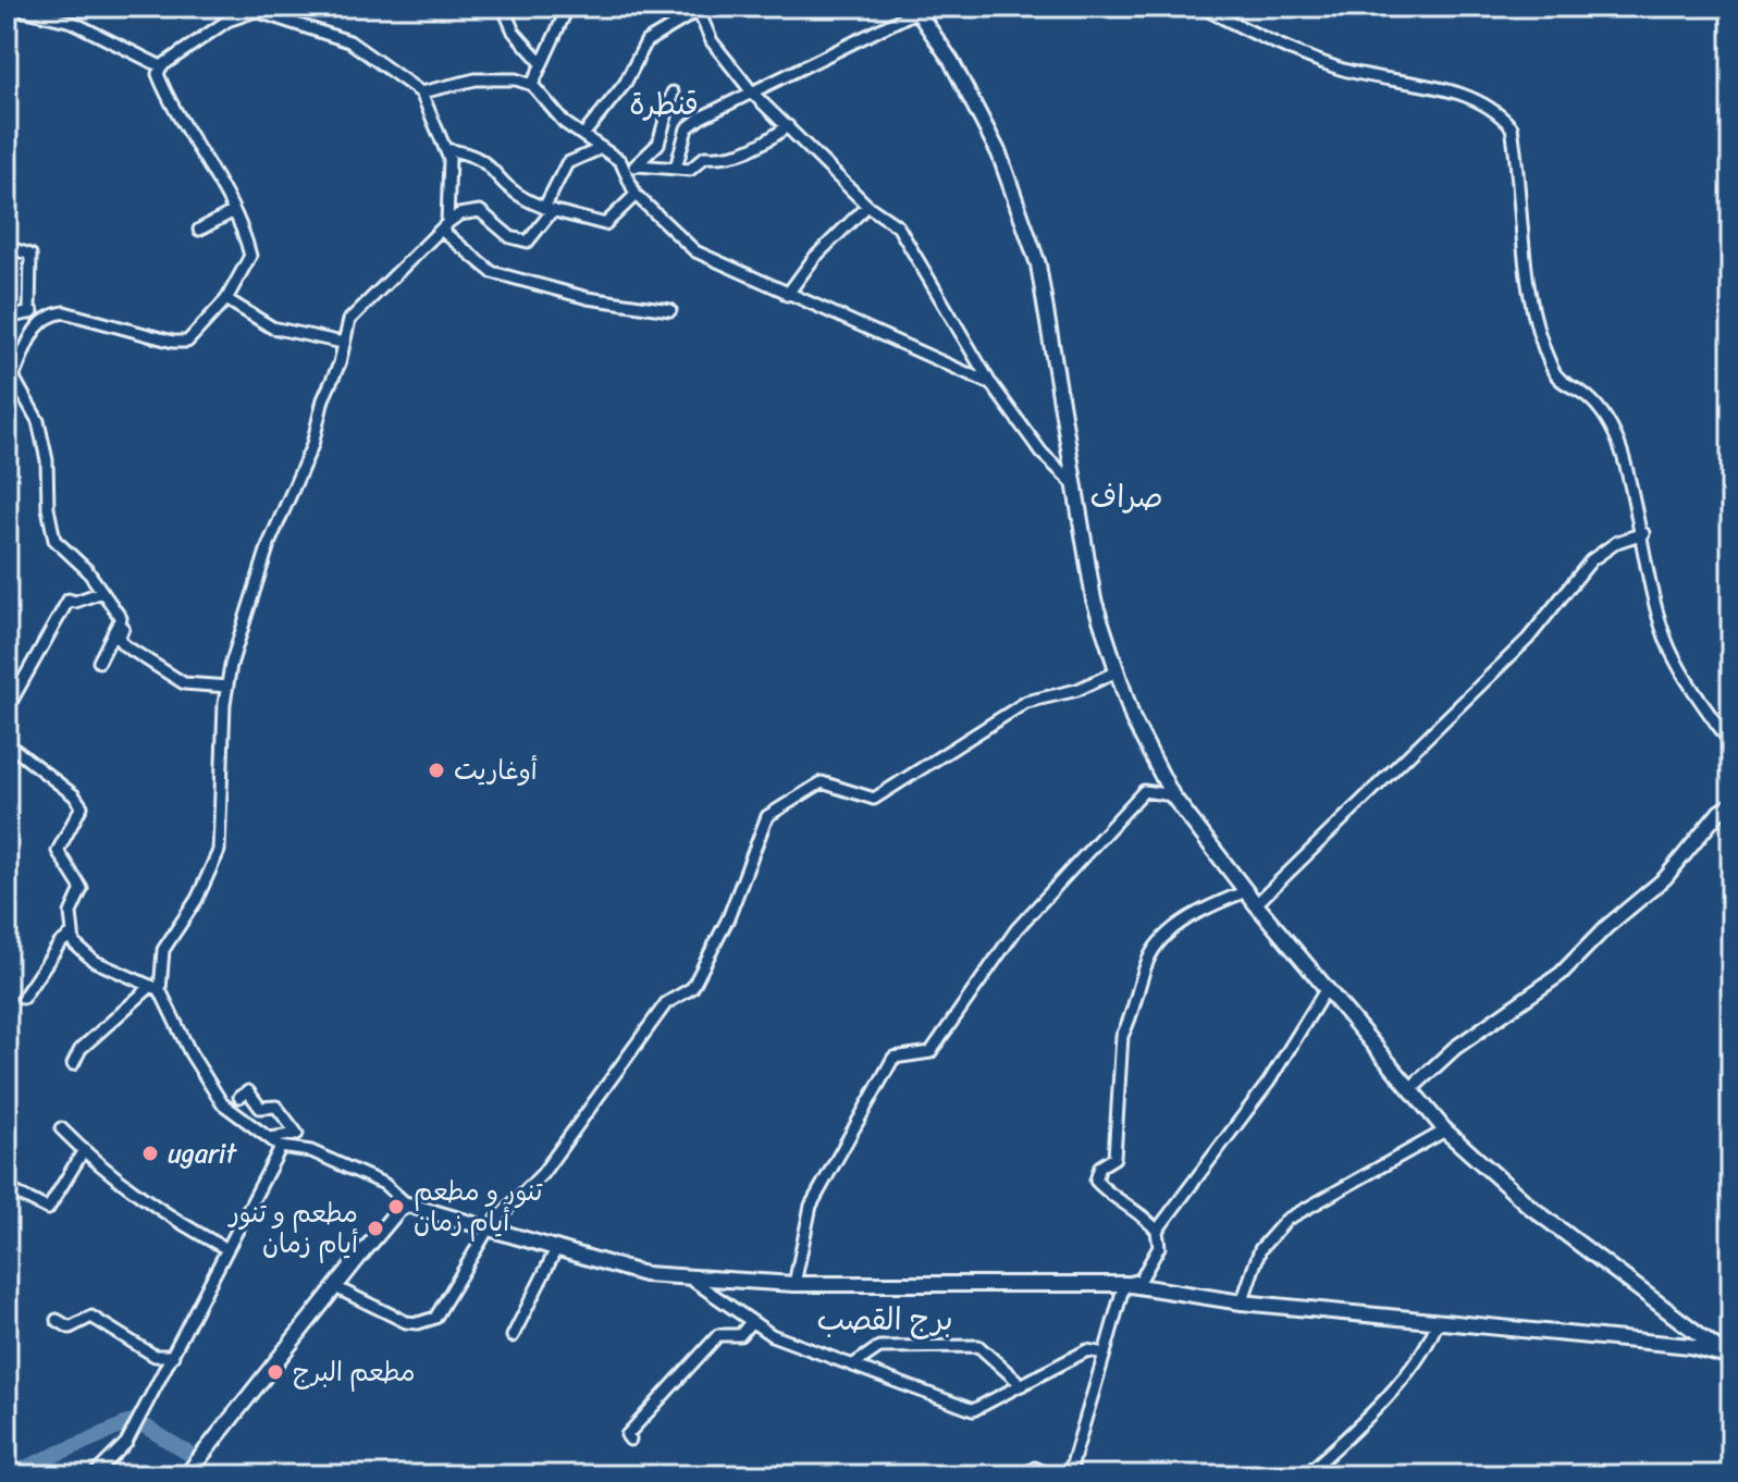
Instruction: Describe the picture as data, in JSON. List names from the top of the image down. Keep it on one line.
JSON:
{"districts":["قنطرة","صراف","برج القصب"],"places":["أوغاريت","ugarit","تنور و مطعم أيام زمان","مطعم و تنور أيام زمان","مطعم البرج"]}
